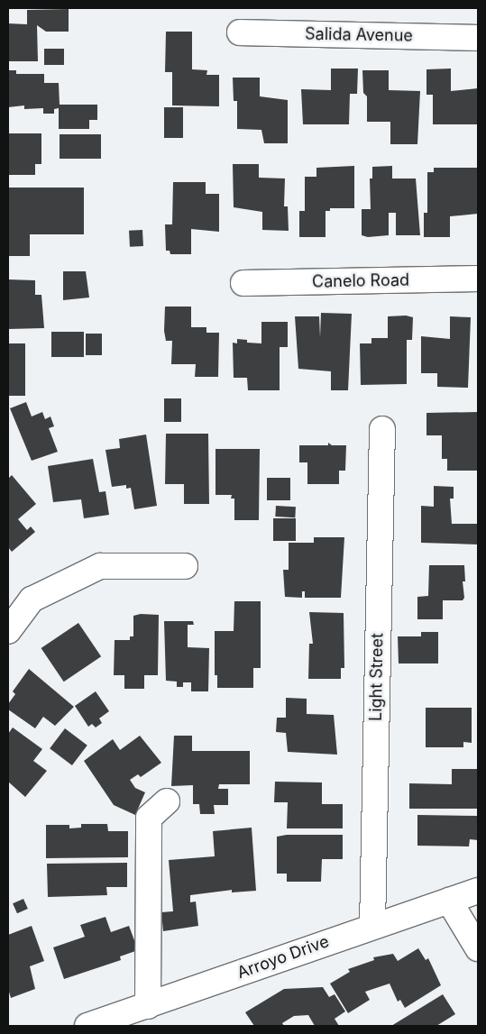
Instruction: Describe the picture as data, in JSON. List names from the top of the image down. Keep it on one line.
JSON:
{"streets":{"street":["Salida Avenue","Canelo Road","Light Street","Arroyo Drive"]},"crossings":[["Light Street","Arroyo Drive"]]}
